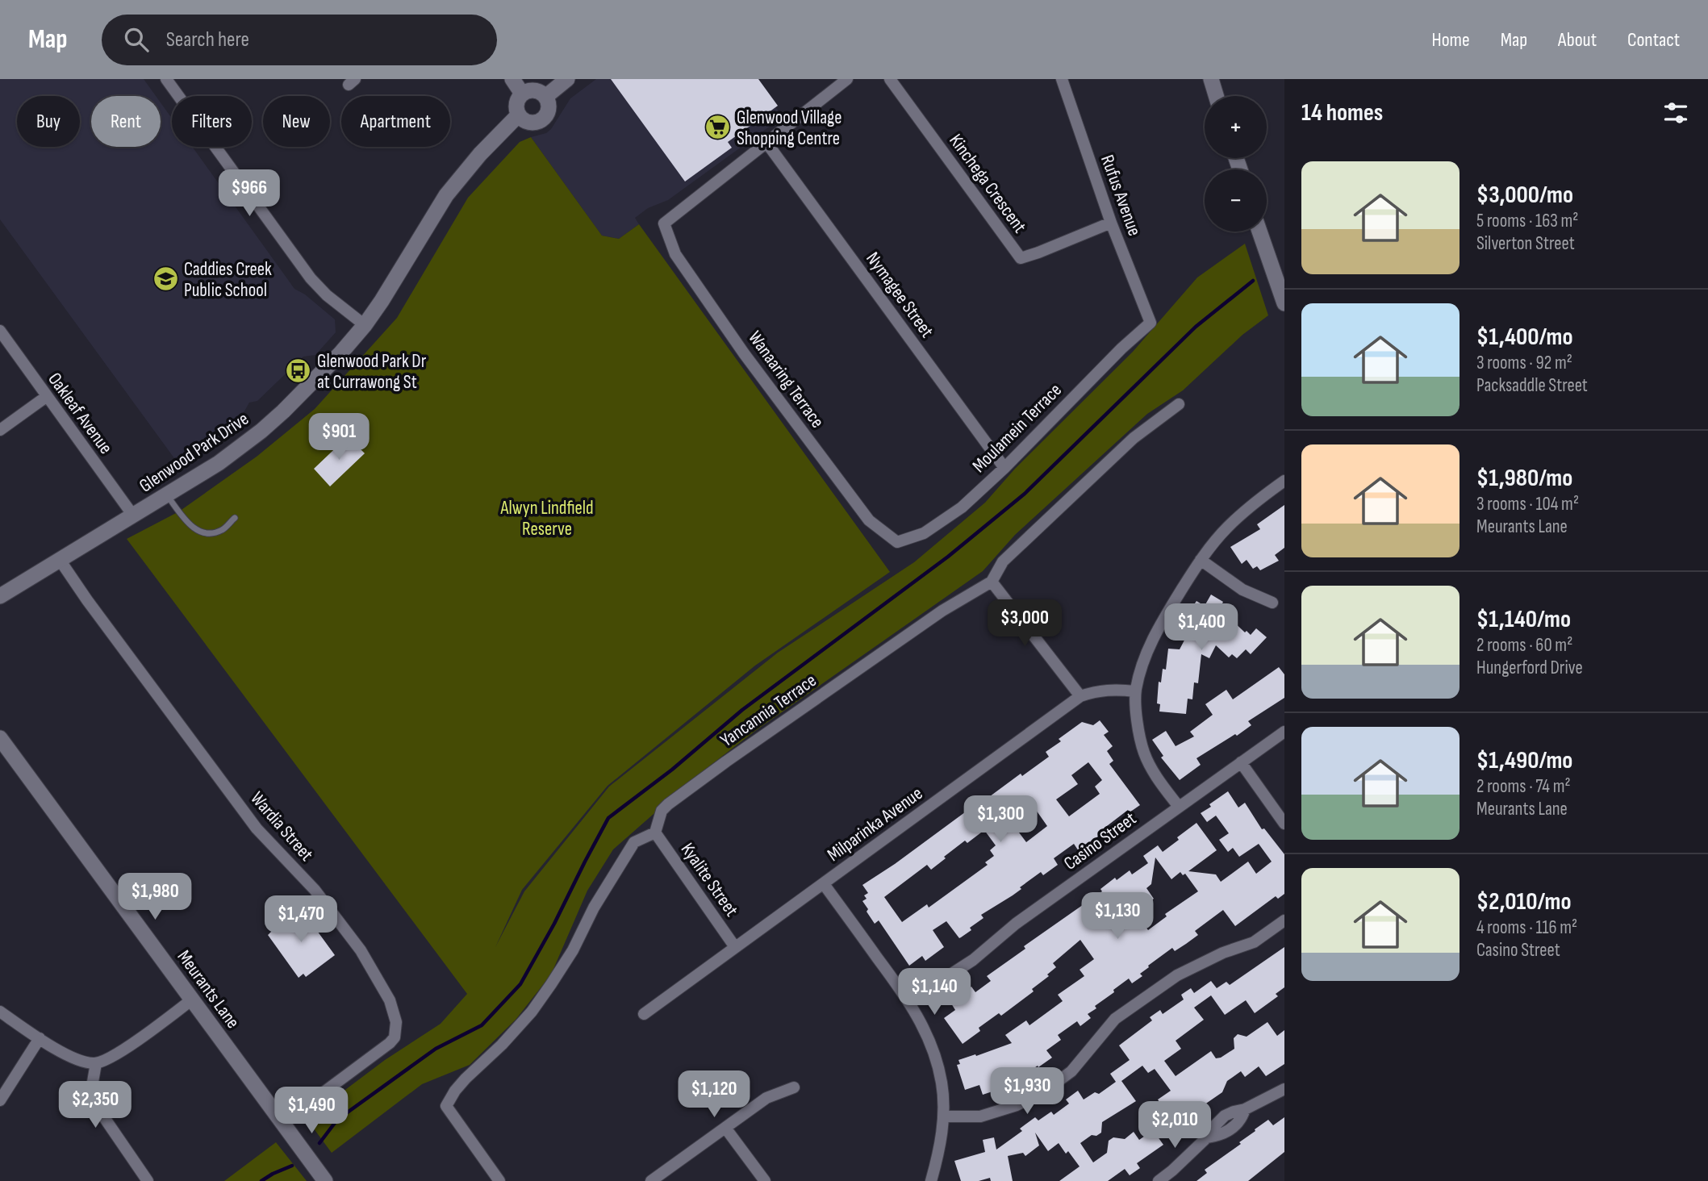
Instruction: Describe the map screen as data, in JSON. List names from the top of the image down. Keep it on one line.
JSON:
{"streets":{"street":["Kinchega Crescent","Rufus Avenue","Nymagee Street","Wanaaring Terrace","Oakleaf Avenue","Moulamein Terrace","Glenwood Park Drive","Yancannia Terrace","Milparinka Avenue","Wardia Street","Casino Street","Kyalite Street","Meurants Lane"]},"crossings":[["Kinchega Crescent","Rufus Avenue"],["Rufus Avenue","Moulamein Terrace"],["Nymagee Street","Wanaaring Terrace"],["Nymagee Street","Moulamein Terrace"],["Wanaaring Terrace","Moulamein Terrace"],["Oakleaf Avenue","Glenwood Park Drive"],["Glenwood Park Drive","Wardia Street"],["Yancannia Terrace","Kyalite Street"],["Milparinka Avenue","Kyalite Street"],["Wardia Street","Meurants Lane"]],"parks":["Alwyn Lindfield Reserve"],"places":{"supermarket":["Glenwood Village Shopping Centre"],"school or university":["Caddies Creek Public School"],"bus stop":["Glenwood Park Dr at Currawong St"]},"page":{"header":"Map","search":"Search here","nav":["Home","Map","About","Contact"],"heading":"14 homes","map_buttons":["+","−"],"chip":["Buy","Rent","Filters","New","Apartment"],"list":[{"name":"$3,000/mo","note":"5 rooms · 163 m² · Silverton Street"},{"name":"$1,400/mo","note":"3 rooms · 92 m² · Packsaddle Street"},{"name":"$1,980/mo","note":"3 rooms · 104 m² · Meurants Lane"},{"name":"$1,140/mo","note":"2 rooms · 60 m² · Hungerford Drive"},{"name":"$1,490/mo","note":"2 rooms · 74 m² · Meurants Lane"},{"name":"$2,010/mo","note":"4 rooms · 116 m² · Casino Street"}],"price":["$966","$901","$3,000","$1,400","$1,300","$1,980","$1,130","$1,470","$1,140","$1,930","$1,120","$2,350","$1,490","$2,010"]}}
